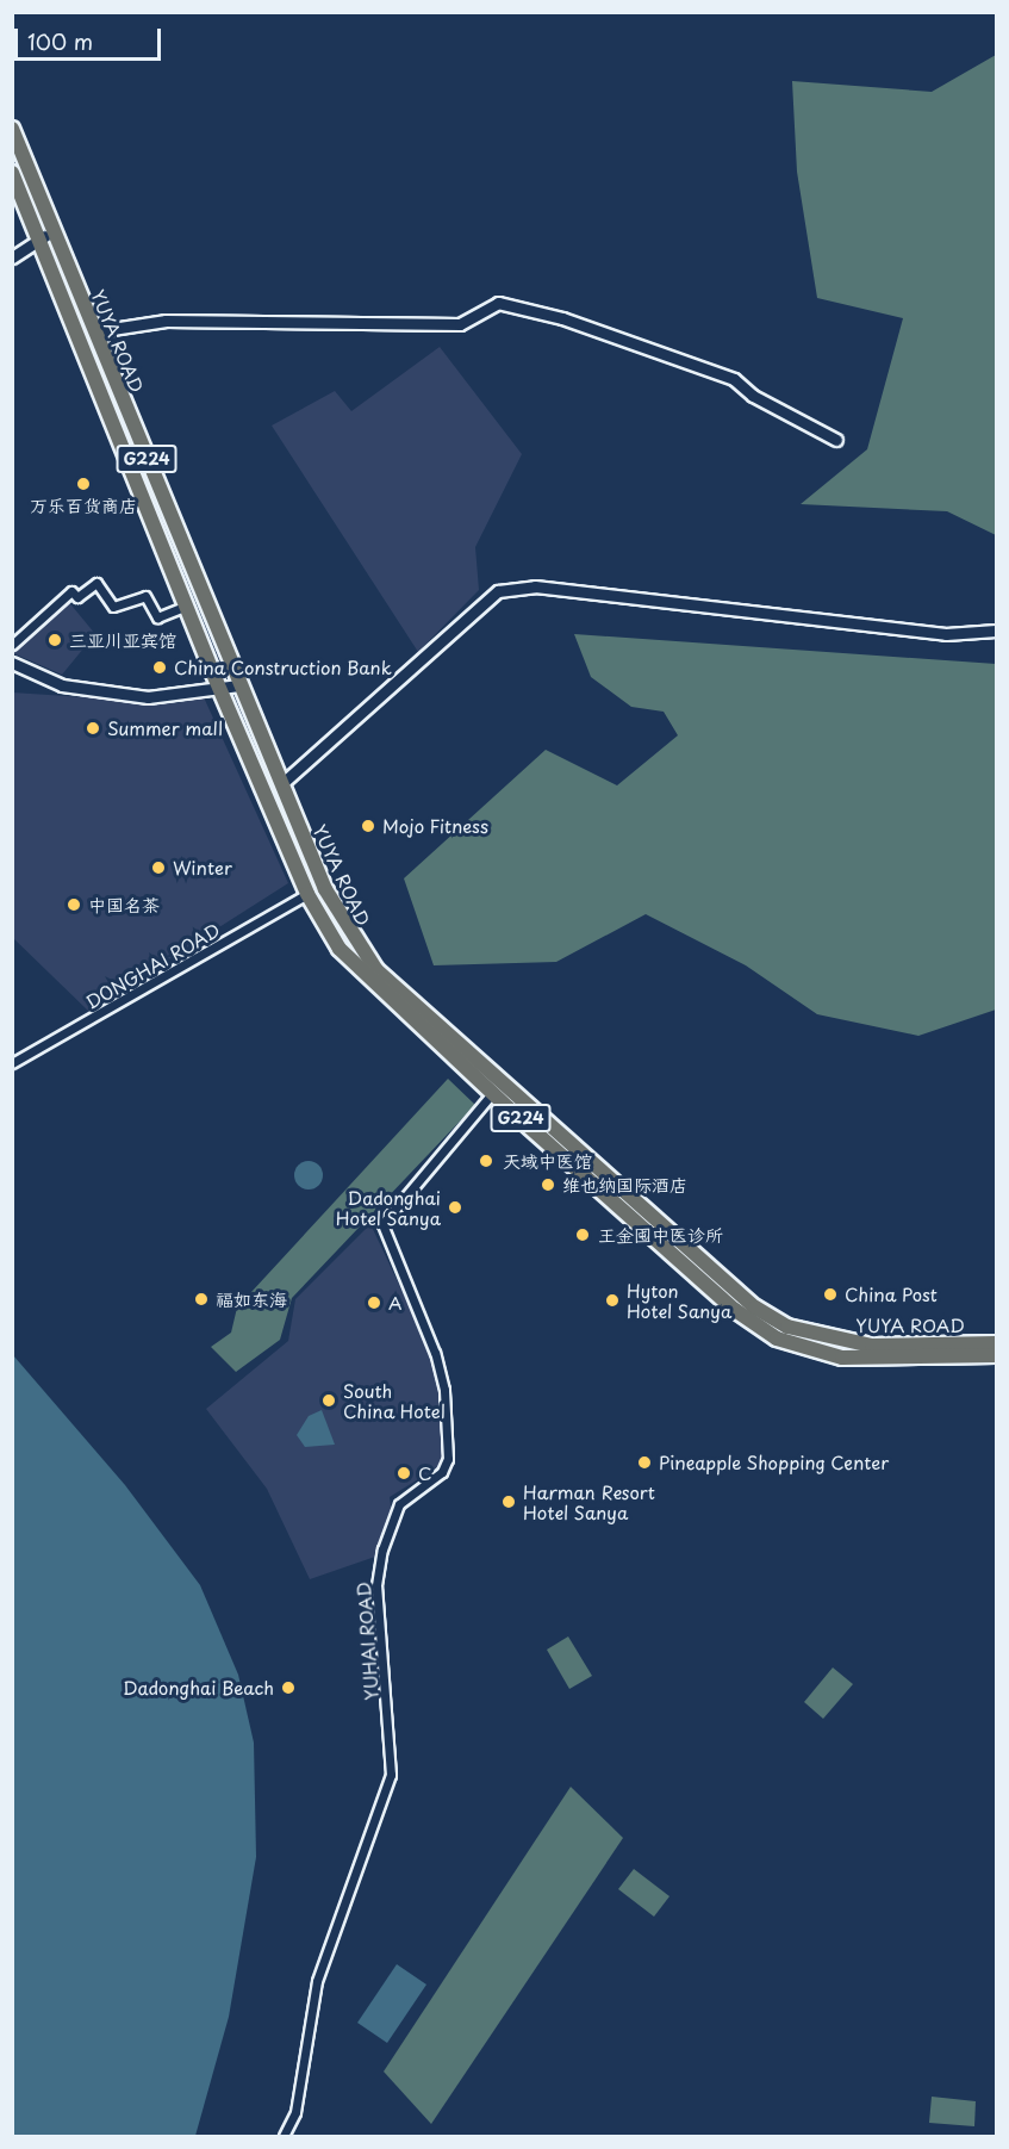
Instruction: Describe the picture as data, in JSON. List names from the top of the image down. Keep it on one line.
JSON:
{"streets":{"highway":["YUYA ROAD","G224"],"street":["DONGHAI ROAD","YUHAI ROAD"]},"crossings":[["YUYA ROAD","DONGHAI ROAD"],["YUYA ROAD","YUHAI ROAD"]],"places":["万乐百货商店","三亚川亚宾馆","China Construction Bank","Summer mall","Mojo Fitness","Winter","中国名茶","天域中医馆","维也纳国际酒店","Dadonghai Hotel Sanya","王金囤中医诊所","China Post","福如东海","Hyton Hotel Sanya","A","South China Hotel","Pineapple Shopping Center","C","Harman Resort Hotel Sanya","Dadonghai Beach"],"scale_bar":"100 m"}
